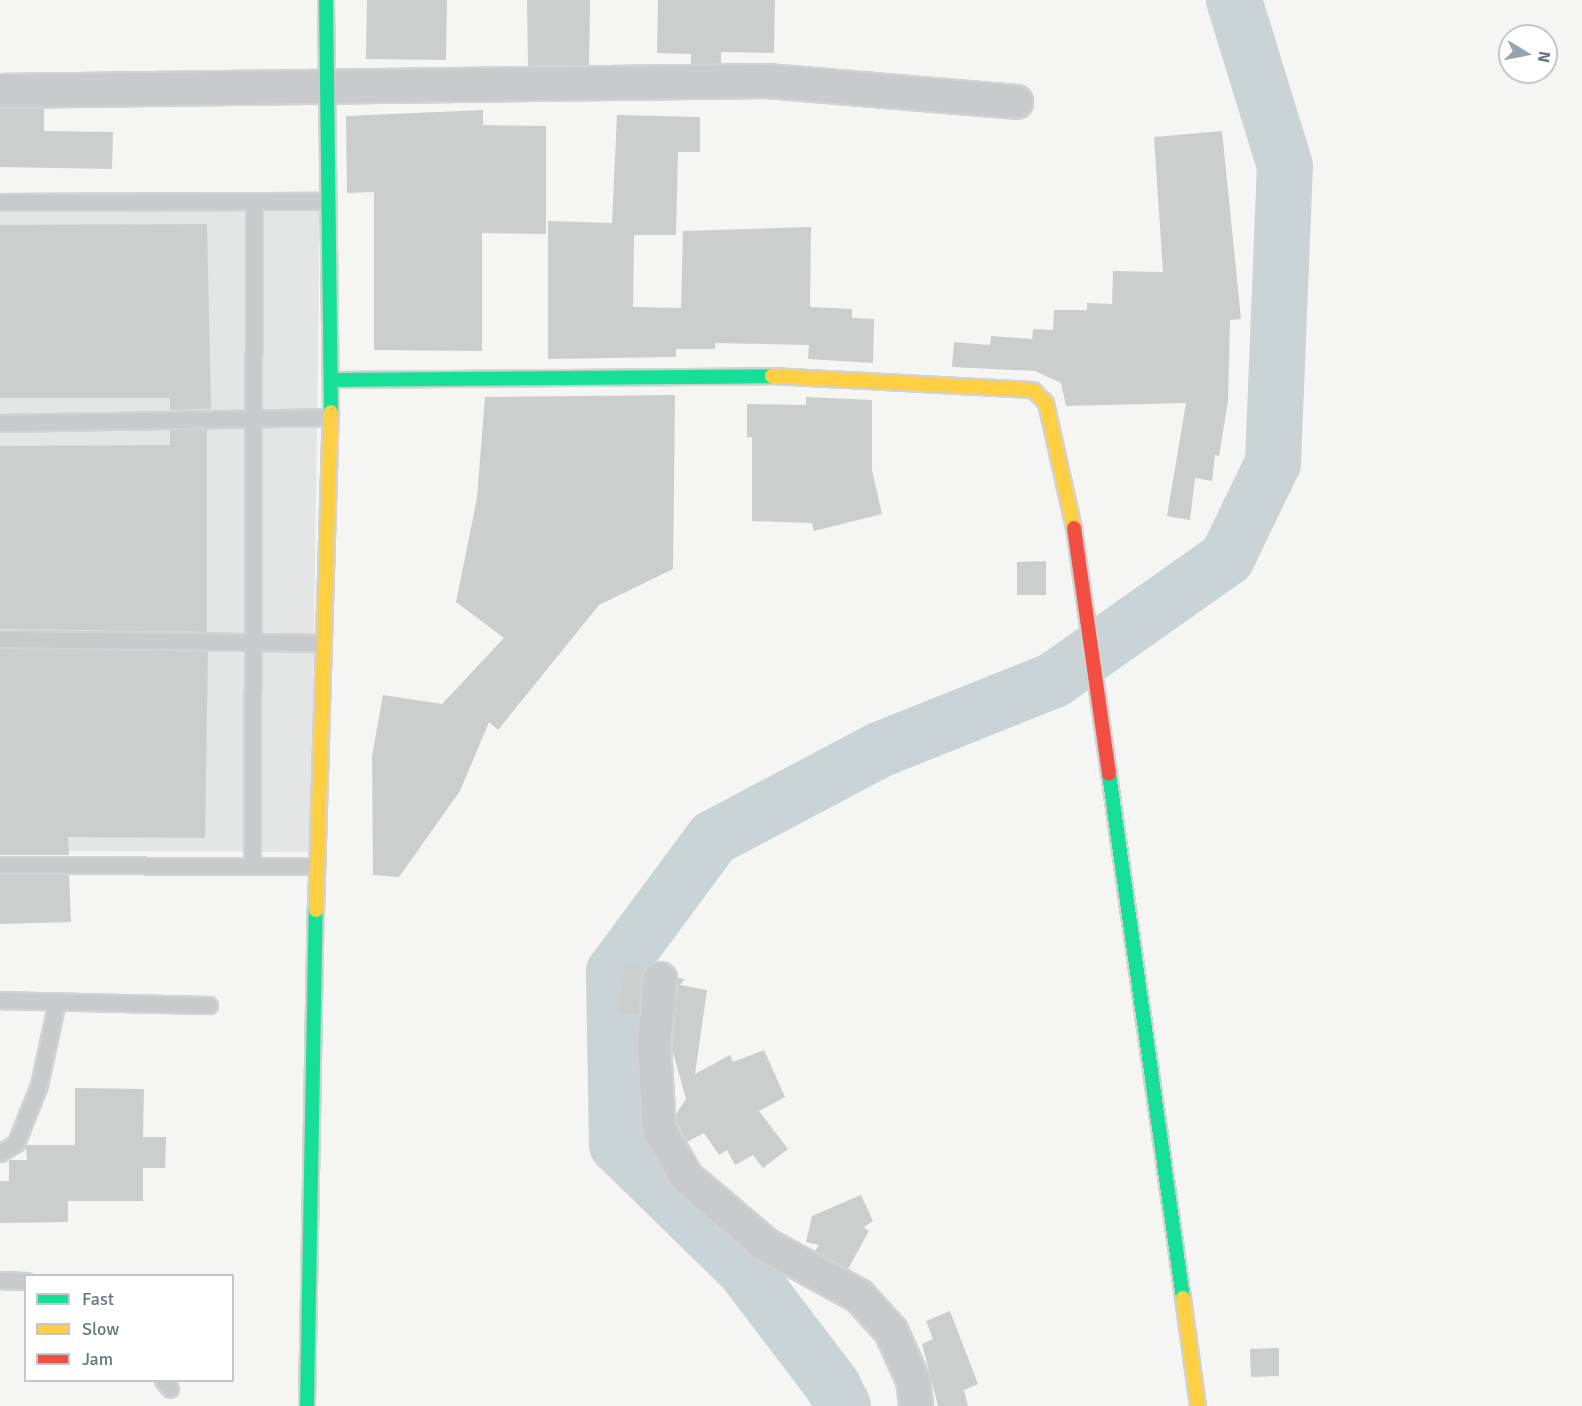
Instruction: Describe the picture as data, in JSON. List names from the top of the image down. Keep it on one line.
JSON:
{"legend":["Fast","Slow","Jam"],"north":"right"}
